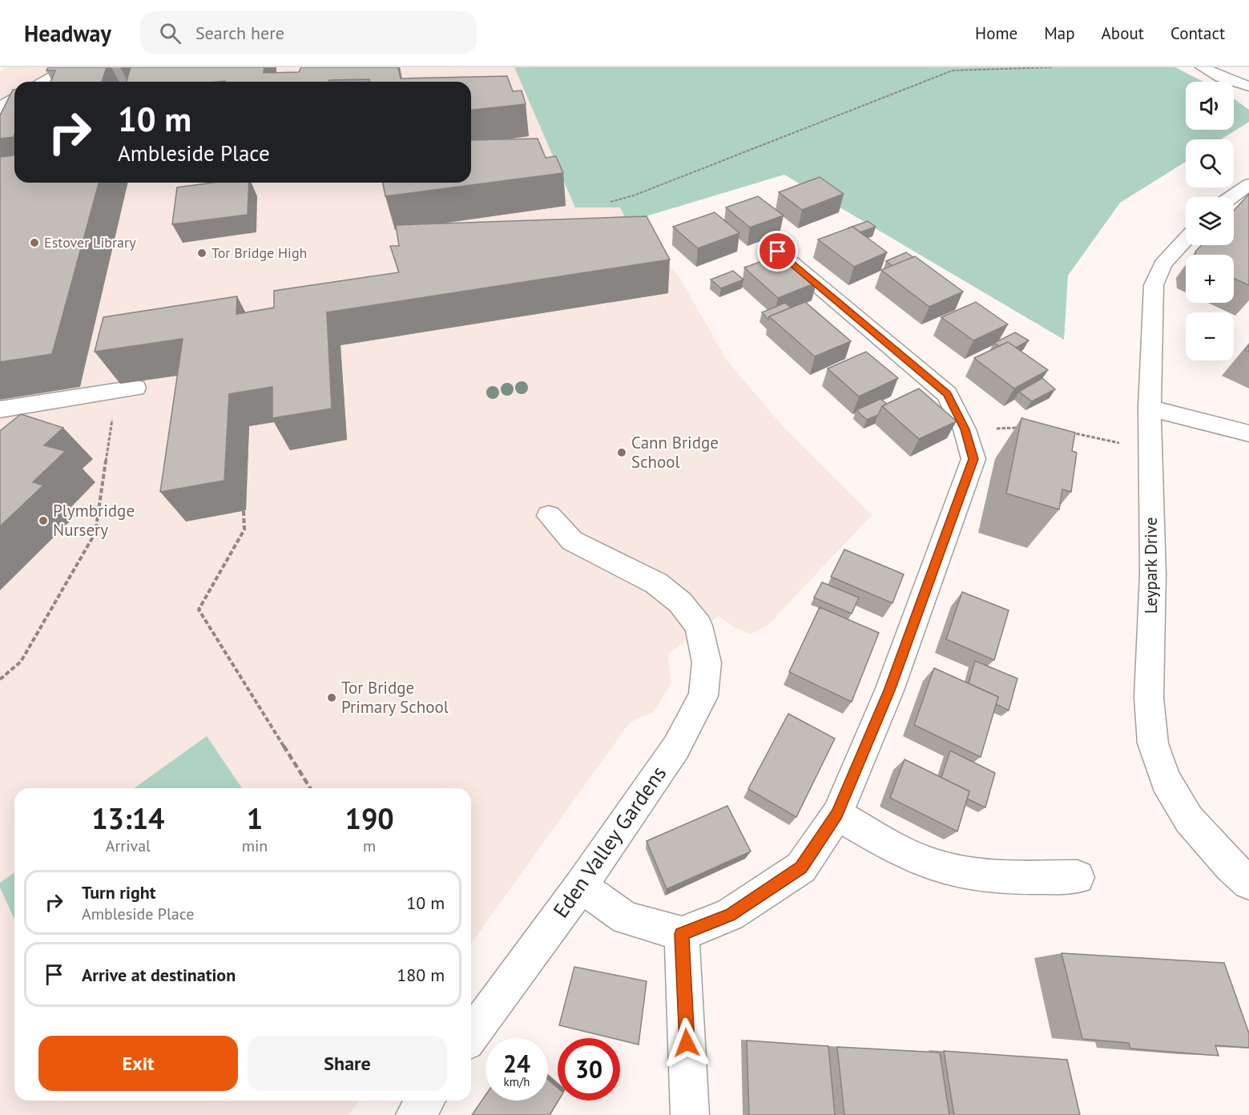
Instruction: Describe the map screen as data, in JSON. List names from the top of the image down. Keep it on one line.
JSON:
{"streets":{"street":["Leypark Drive","Eden Valley Gardens"]},"places":["Estover Library","Tor Bridge High","Cann Bridge School","Plymbridge Nursery","Tor Bridge Primary School"],"page":{"header":"Headway","search":"Search here","nav":["Home","Map","About","Contact"],"map_buttons":["+","−"],"turn":["10 m","Ambleside Place"],"eta":["13:14","Arrival","1","min","190","m"],"list":[{"name":"Turn right","note":"Ambleside Place","value":"10 m"},{"name":"Arrive at destination","value":"180 m"}],"buttons":["Exit","Share"],"speed":"24 km/h","limit":"30"}}
